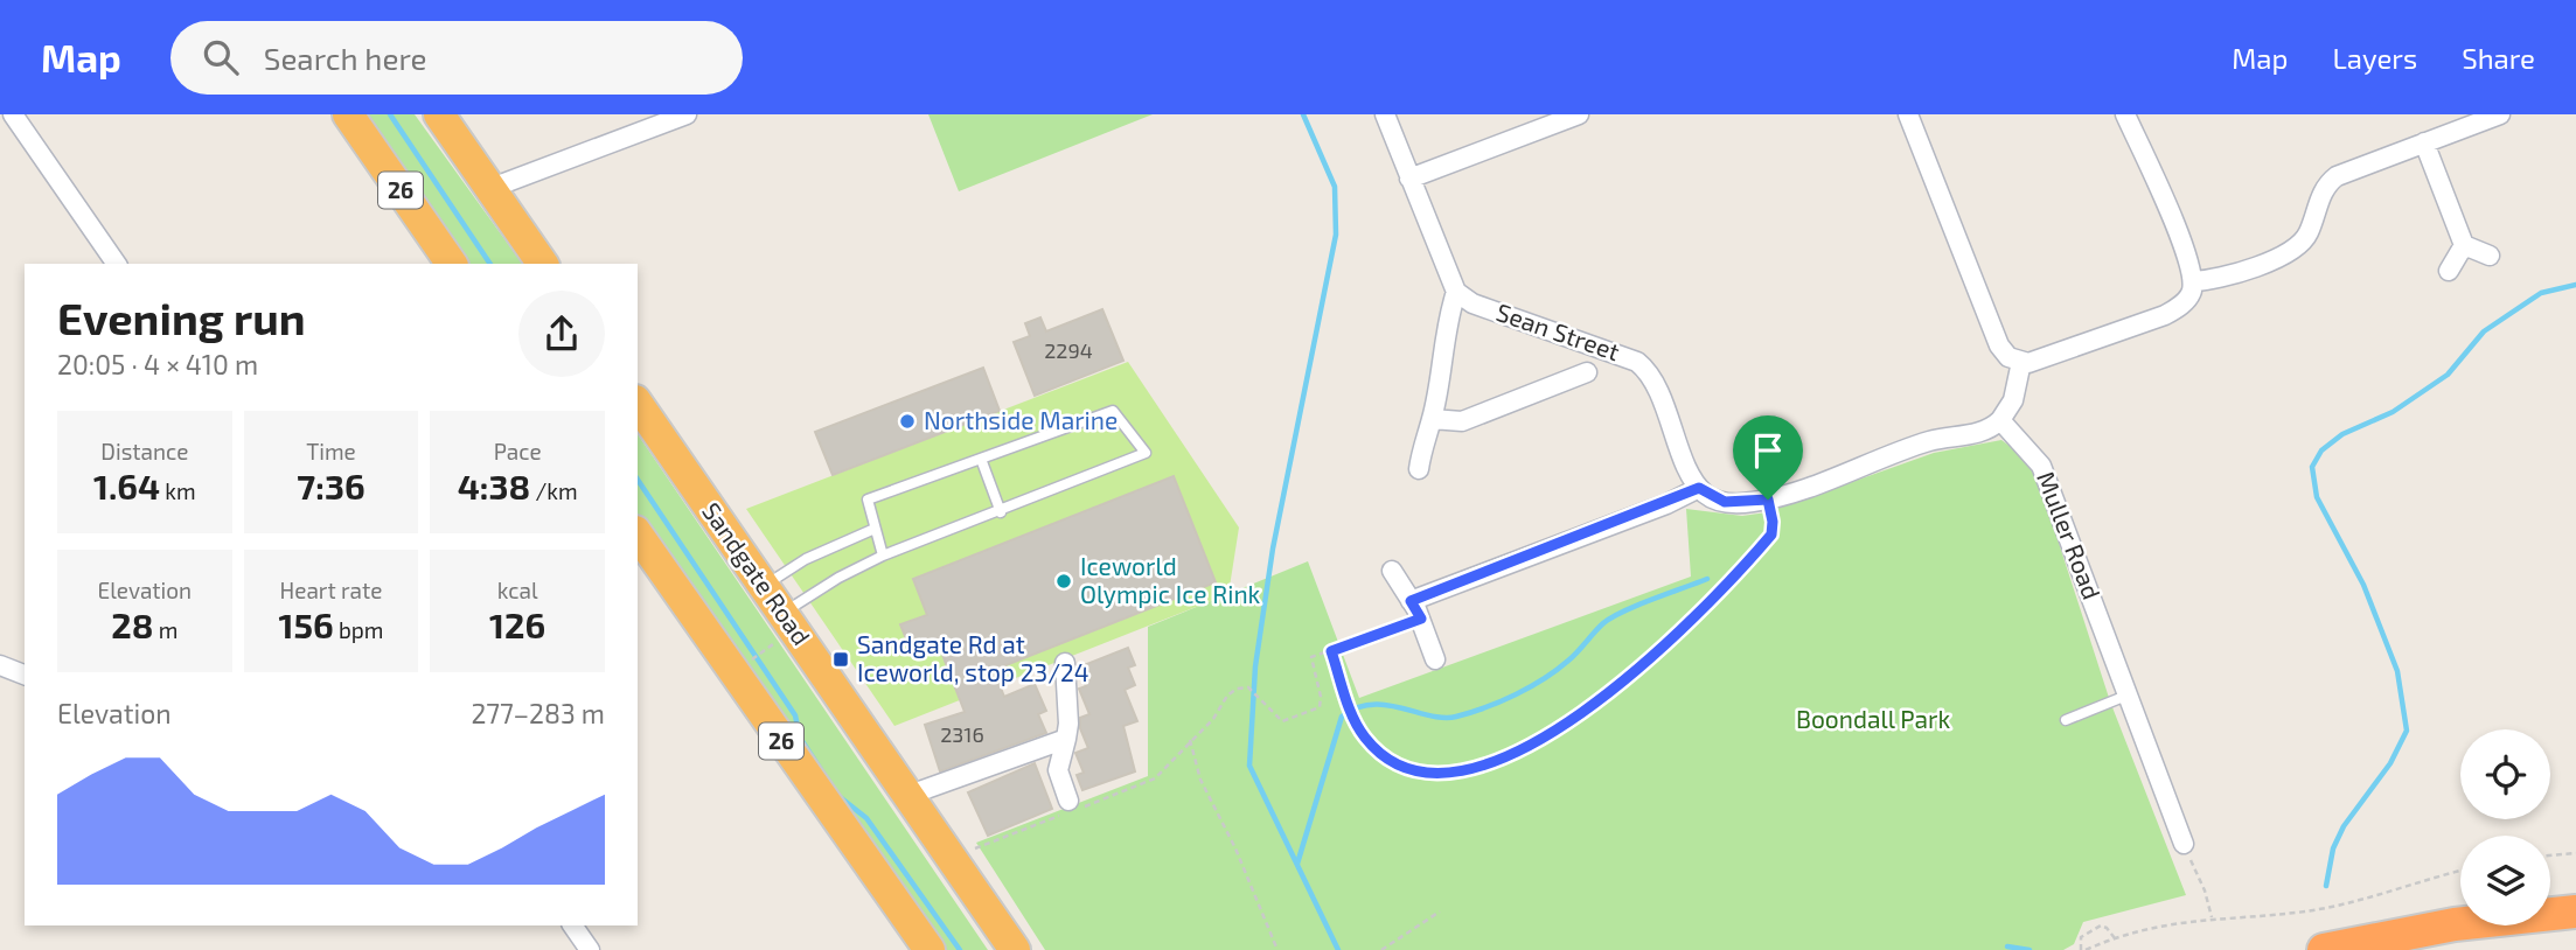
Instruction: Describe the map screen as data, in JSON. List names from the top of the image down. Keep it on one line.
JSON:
{"streets":{"highway":["26","Sandgate Road"],"street":["Sean Street","Muller Road"]},"parks":["Boondall Park"],"places":{"other":["Northside Marine","Iceworld Olympic Ice Rink"],"transit":["Sandgate Rd at Iceworld, stop 23/24"]},"house_numbers":["2294","2316"],"page":{"header":"Map","search":"Search here","nav":["Map","Layers","Share"],"heading":["Evening run","20:05 · 4 × 410 m"],"stats":[["Distance","1.64 km"],["Time","7:36"],["Pace","4:38 /km"],["Elevation","28 m"],["Heart rate","156 bpm"],["kcal","126"]],"chart":["Elevation","277–283 m"]}}
